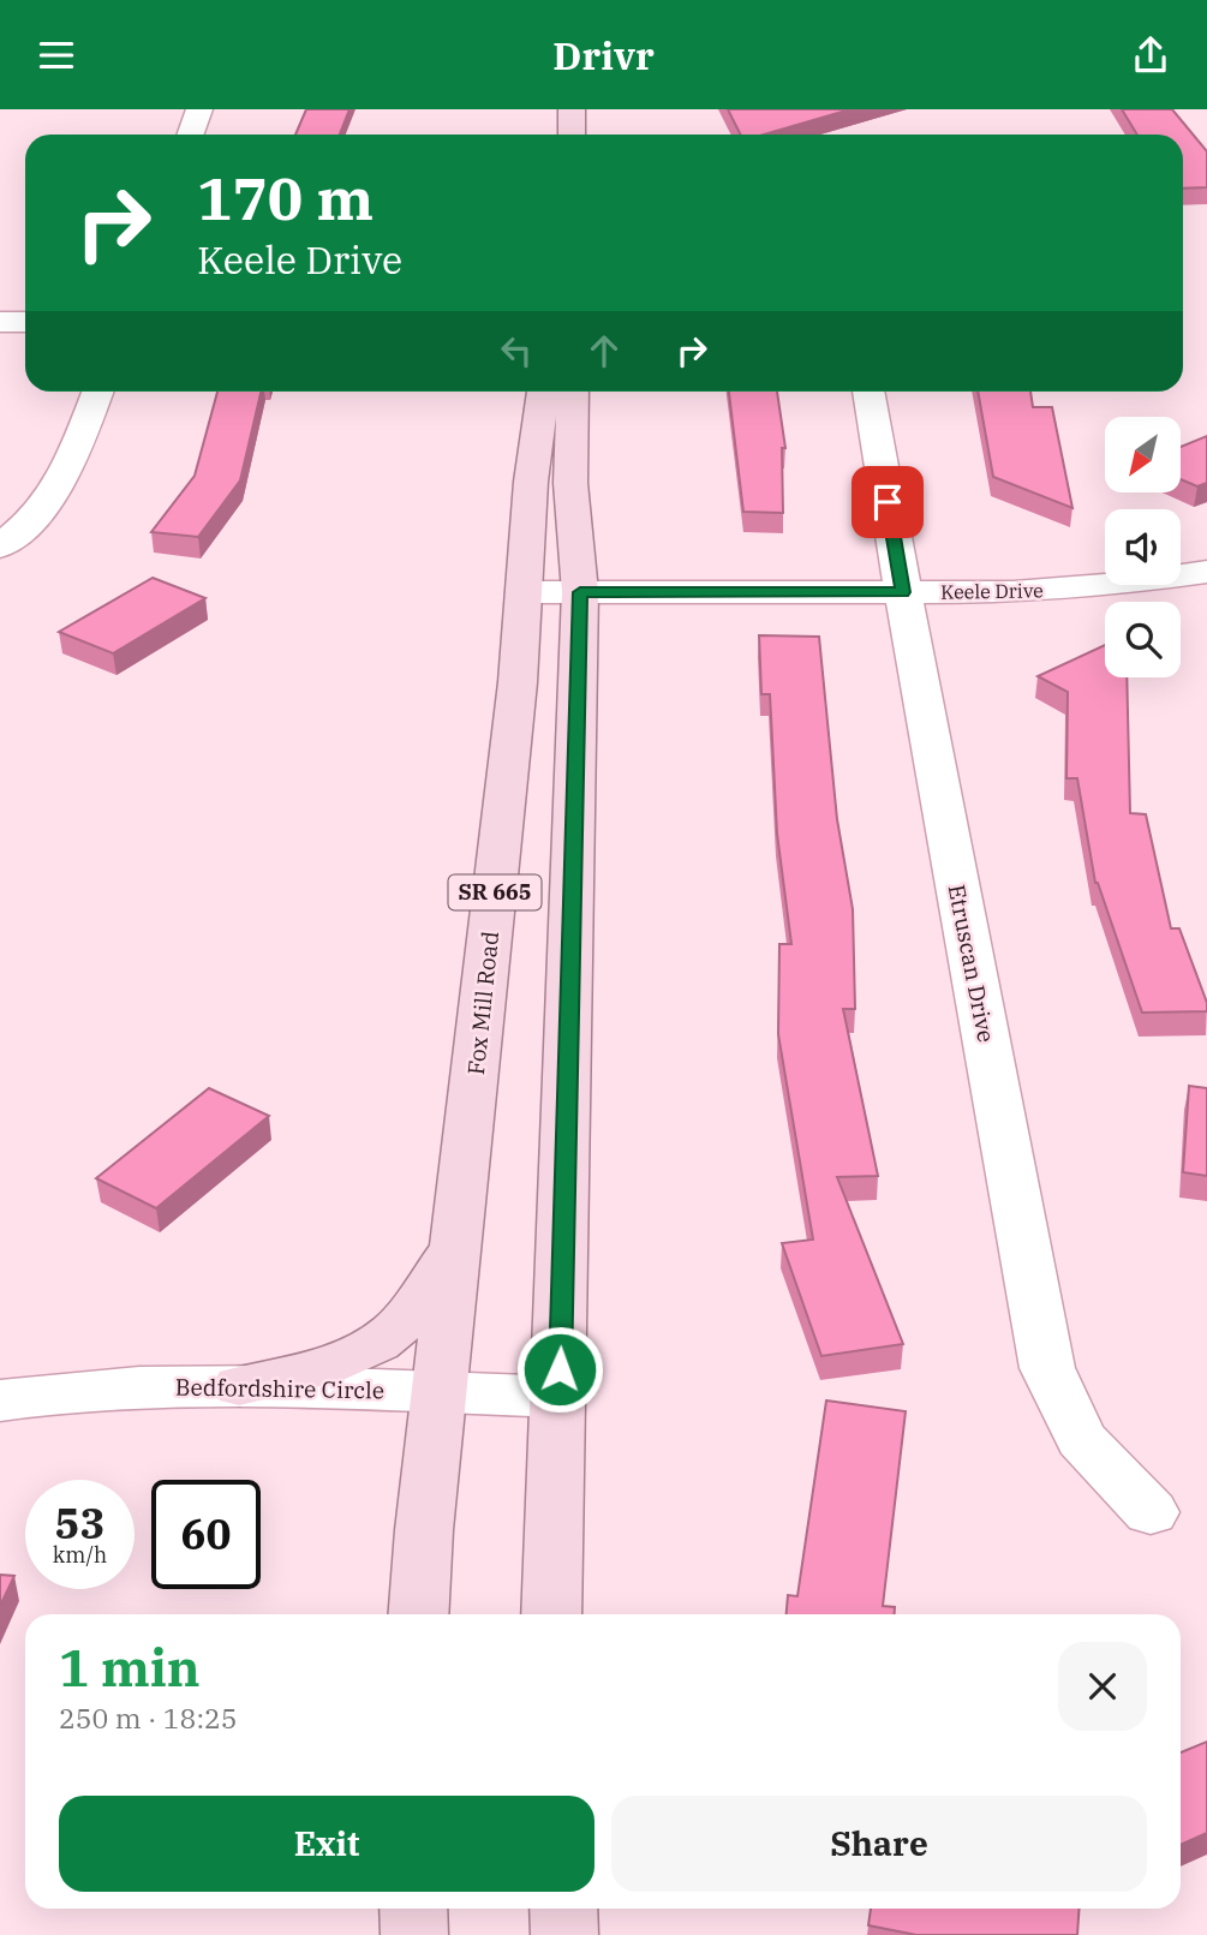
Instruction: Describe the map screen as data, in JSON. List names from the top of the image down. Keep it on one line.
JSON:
{"streets":{"main road":["SR 665","Fox Mill Road"],"street":["Keele Drive","Etruscan Drive","Bedfordshire Circle"]},"crossings":[["Keele Drive","SR 665"],["Keele Drive","Etruscan Drive"],["Keele Drive","Fox Mill Road"],["SR 665","Bedfordshire Circle"],["Fox Mill Road","Bedfordshire Circle"]],"north":"bottom left","page":{"header":"Drivr","turn":["170 m","Keele Drive"],"speed":"53 km/h","limit":"60","heading":["1 min","250 m · 18:25"],"buttons":["Exit","Share"]}}
